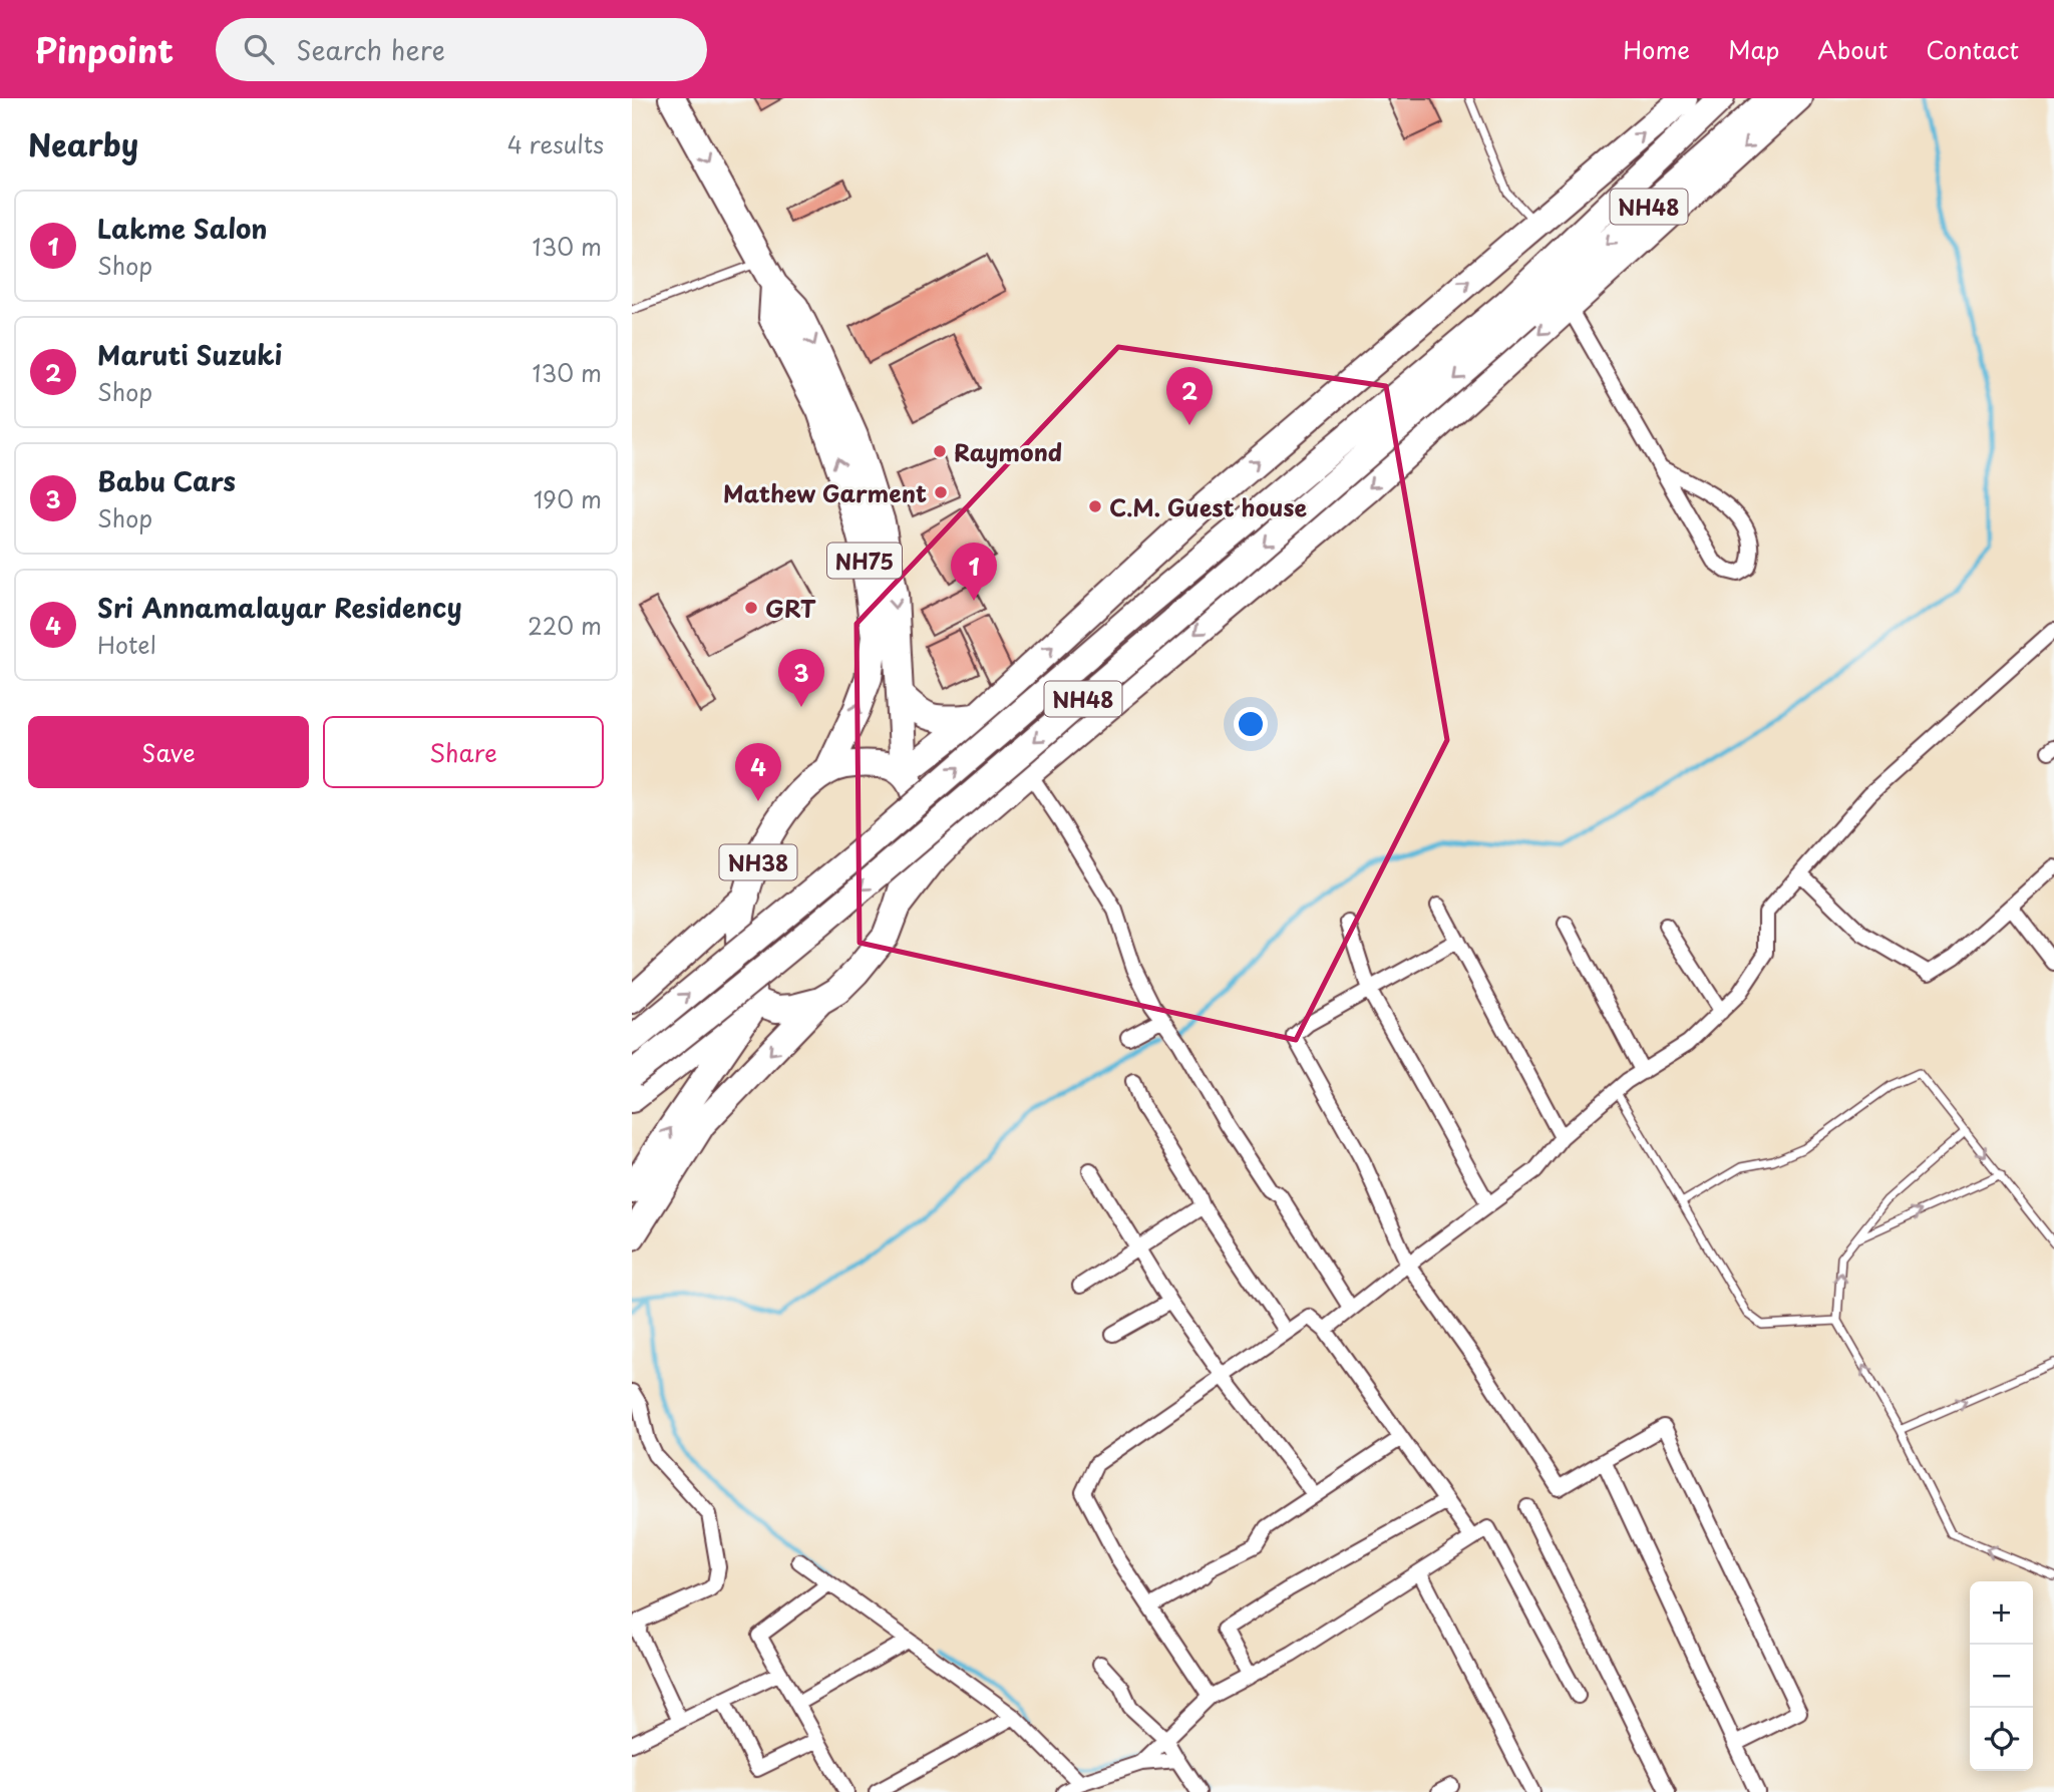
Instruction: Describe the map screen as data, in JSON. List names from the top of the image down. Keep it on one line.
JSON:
{"streets":{"highway":["NH48","NH75","NH38"]},"crossings":[["NH75","NH38"]],"places":["Raymond","Mathew Garment","C.M. Guest house","GRT"],"page":{"header":"Pinpoint","search":"Search here","nav":["Home","Map","About","Contact"],"heading":["Nearby","4 results"],"list":[{"mark":"1","name":"Lakme Salon","note":"Shop","value":"130 m"},{"mark":"2","name":"Maruti Suzuki","note":"Shop","value":"130 m"},{"mark":"3","name":"Babu Cars","note":"Shop","value":"190 m"},{"mark":"4","name":"Sri Annamalayar Residency","note":"Hotel","value":"220 m"}],"pins":["2","1","3","4"],"buttons":["Save","Share"],"map_buttons":["+","−"]}}
